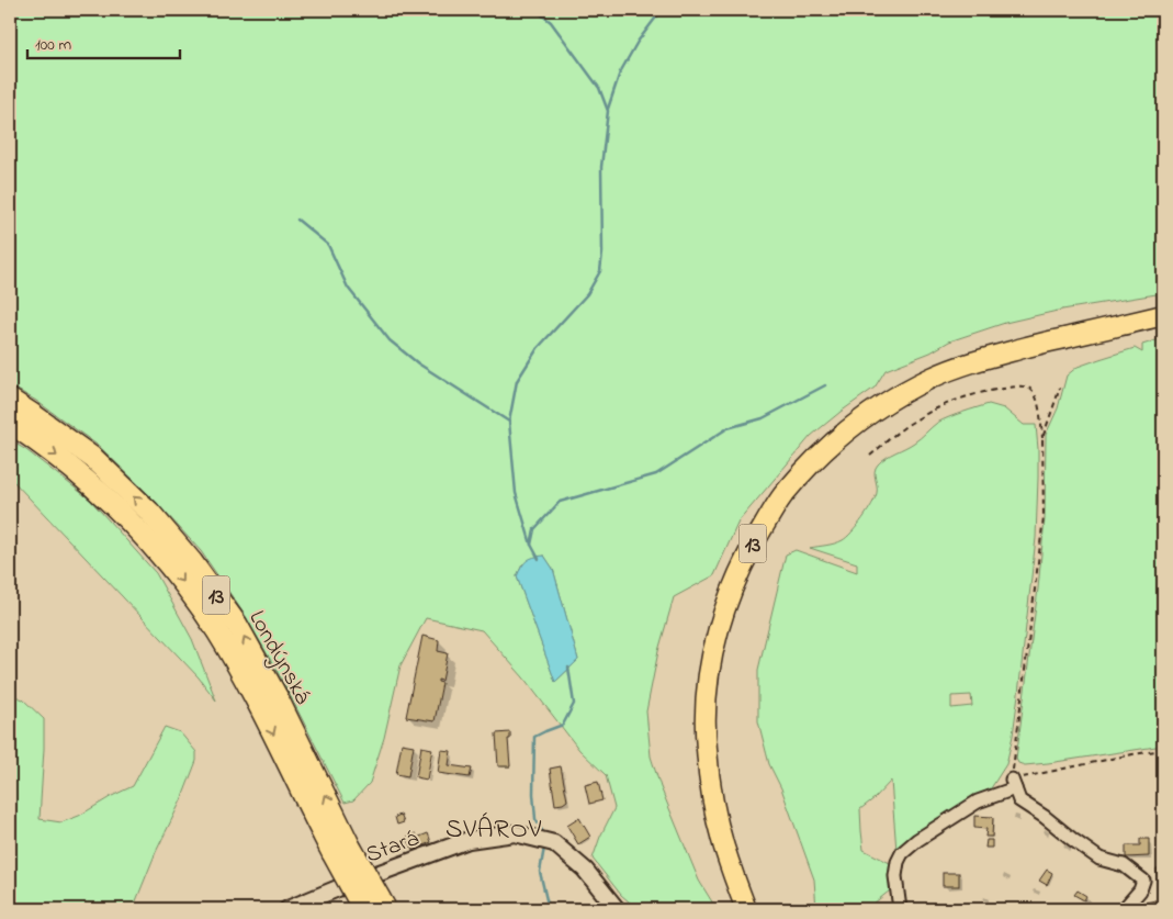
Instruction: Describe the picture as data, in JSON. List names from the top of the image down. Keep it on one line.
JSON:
{"streets":{"highway":["13","Londýnská"],"street":["Stará"]},"districts":["SVÁROV"],"scale_bar":"100 m"}
